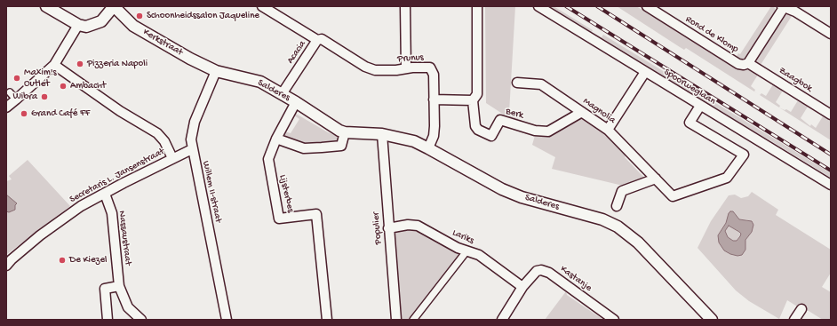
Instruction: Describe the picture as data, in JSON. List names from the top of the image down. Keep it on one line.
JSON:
{"streets":{"street":["Rond de Klomp","Kerkstraat","Acacia","Prunus","Zaagbok","Spoorweglaan","Salderes","Magnolia","Berk","Secretaris L. Jansenstraat","Willem II-straat","Lijsterbes","Populier","Lariks","Nassaustraat","Kastanje"]},"crossings":[["Rond de Klomp","Zaagbok"],["Kerkstraat","Salderes"],["Kerkstraat","Willem II-straat"],["Acacia","Prunus"],["Acacia","Salderes"],["Prunus","Salderes"],["Spoorweglaan","Magnolia"],["Salderes","Willem II-straat"],["Salderes","Lijsterbes"],["Salderes","Populier"],["Magnolia","Berk"],["Secretaris L. Jansenstraat","Willem II-straat"],["Secretaris L. Jansenstraat","Nassaustraat"],["Populier","Lariks"],["Lariks","Kastanje"]],"places":["Schoonheidssalon Jaqueline","Pizzeria Napoli","Maxim's Outlet","Ambacht","Wibra","Grand Café FF","De Kiezel"]}
